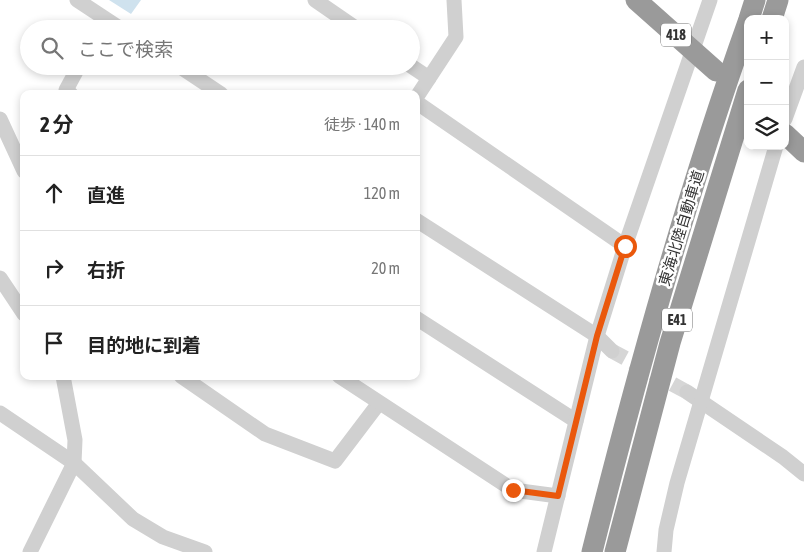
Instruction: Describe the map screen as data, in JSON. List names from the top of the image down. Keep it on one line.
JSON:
{"streets":{"highway":["418","東海北陸自動車道","E41"]},"page":{"map_buttons":["+","−"],"search":"ここで検索","heading":["2 分","徒歩 · 140 m"],"list":[["直進","120 m"],["右折","20 m"],"目的地に到着"]}}
